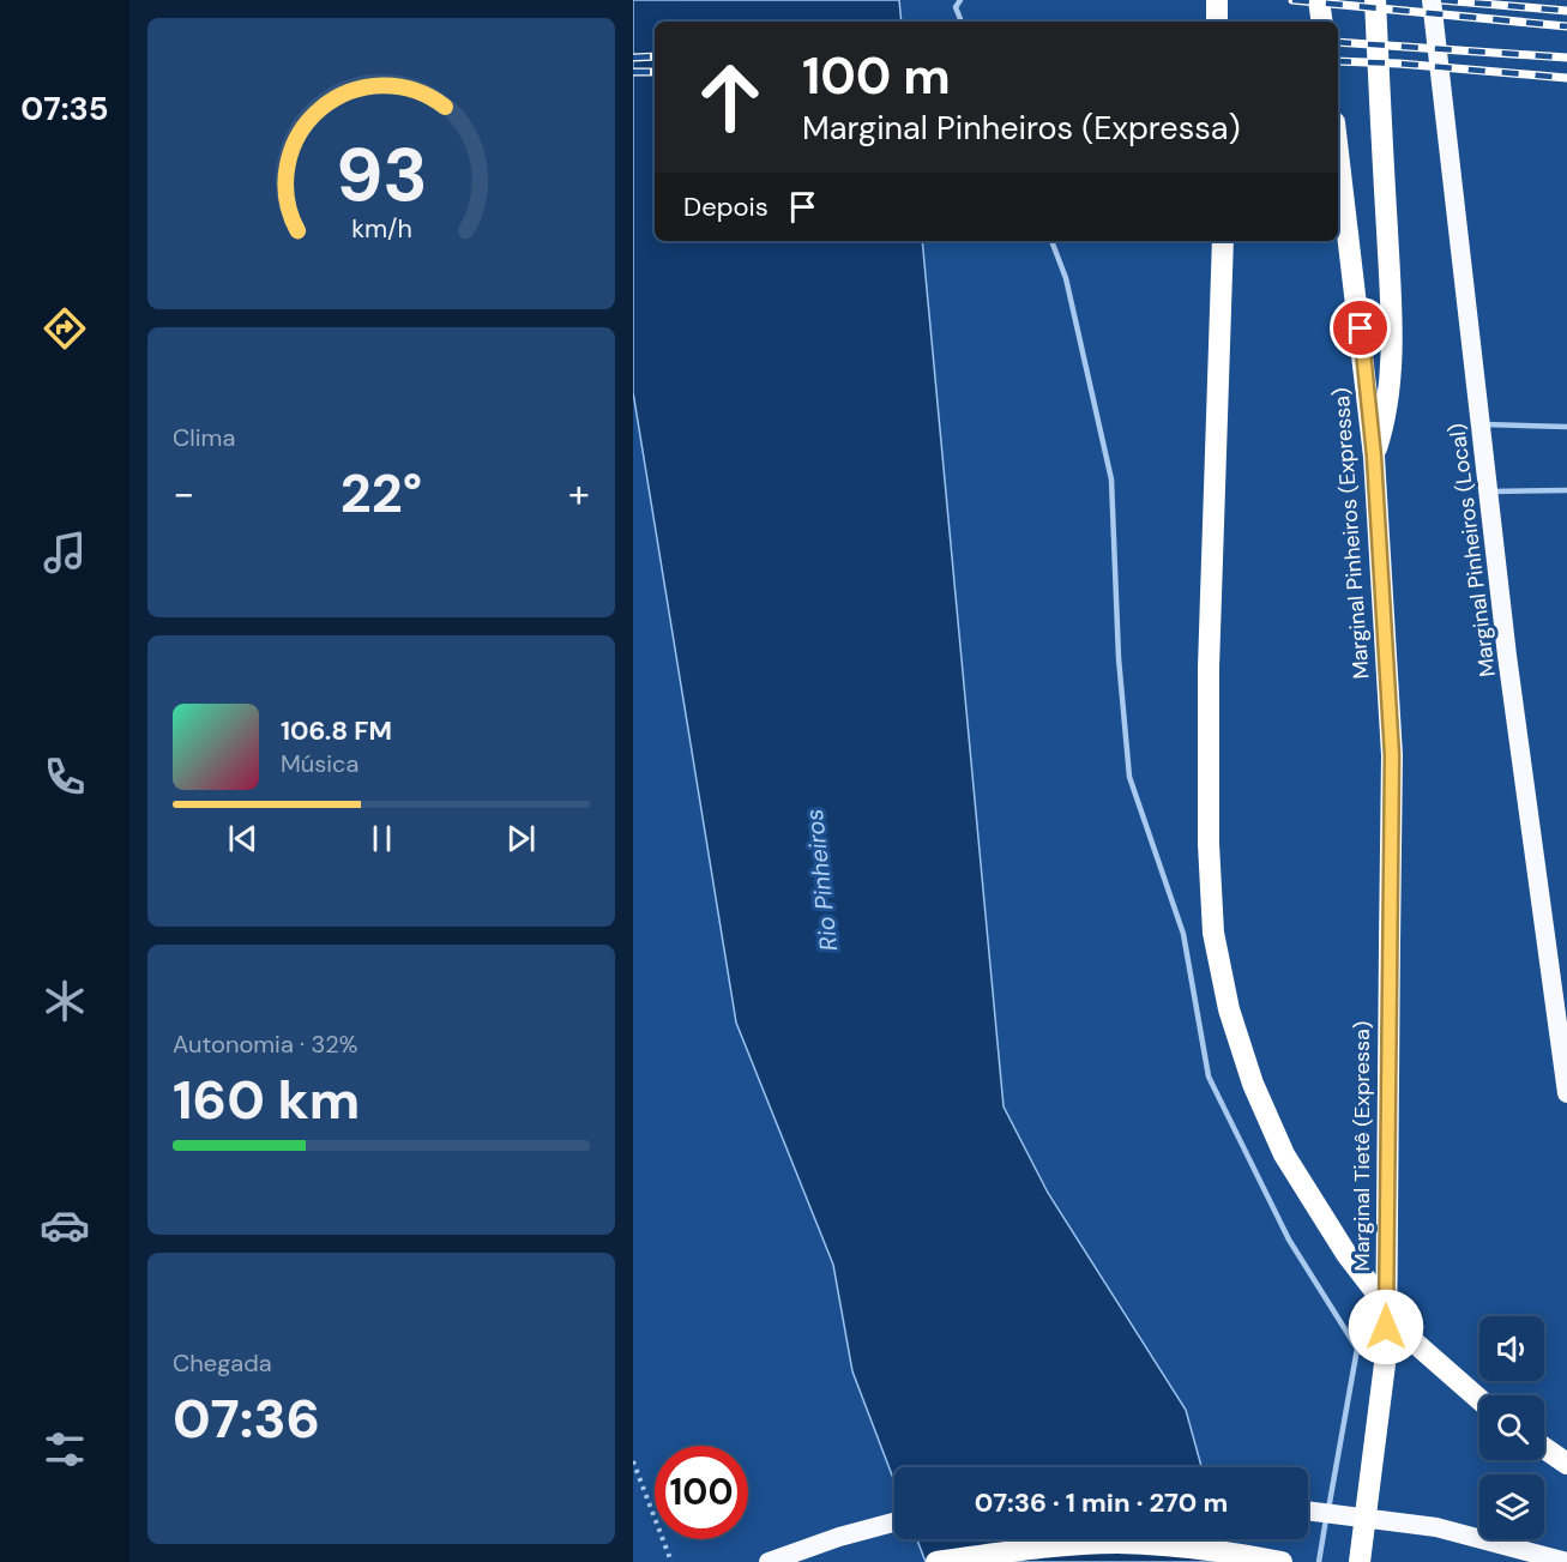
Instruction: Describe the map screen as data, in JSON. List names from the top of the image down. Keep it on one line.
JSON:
{"streets":{"highway":["Marginal Pinheiros (Expressa)","Marginal Pinheiros (Local)","Marginal Tietê (Expressa)"]},"crossings":[["Marginal Pinheiros (Expressa)","Marginal Tietê (Expressa)"]],"water":["Rio Pinheiros"],"page":{"tabs":"07:35","turn":["100 m","Marginal Pinheiros (Expressa)"],"then":"Depois","tile":["Clima",["Autonomia · 32%","160 km"],["Chegada","07:36"]],"heat":["−","22°","+"],"song":["106.8 FM","Música"],"limit":"100","trip":"07:36 · 1 min · 270 m","gauge":["93","km/h"]}}
